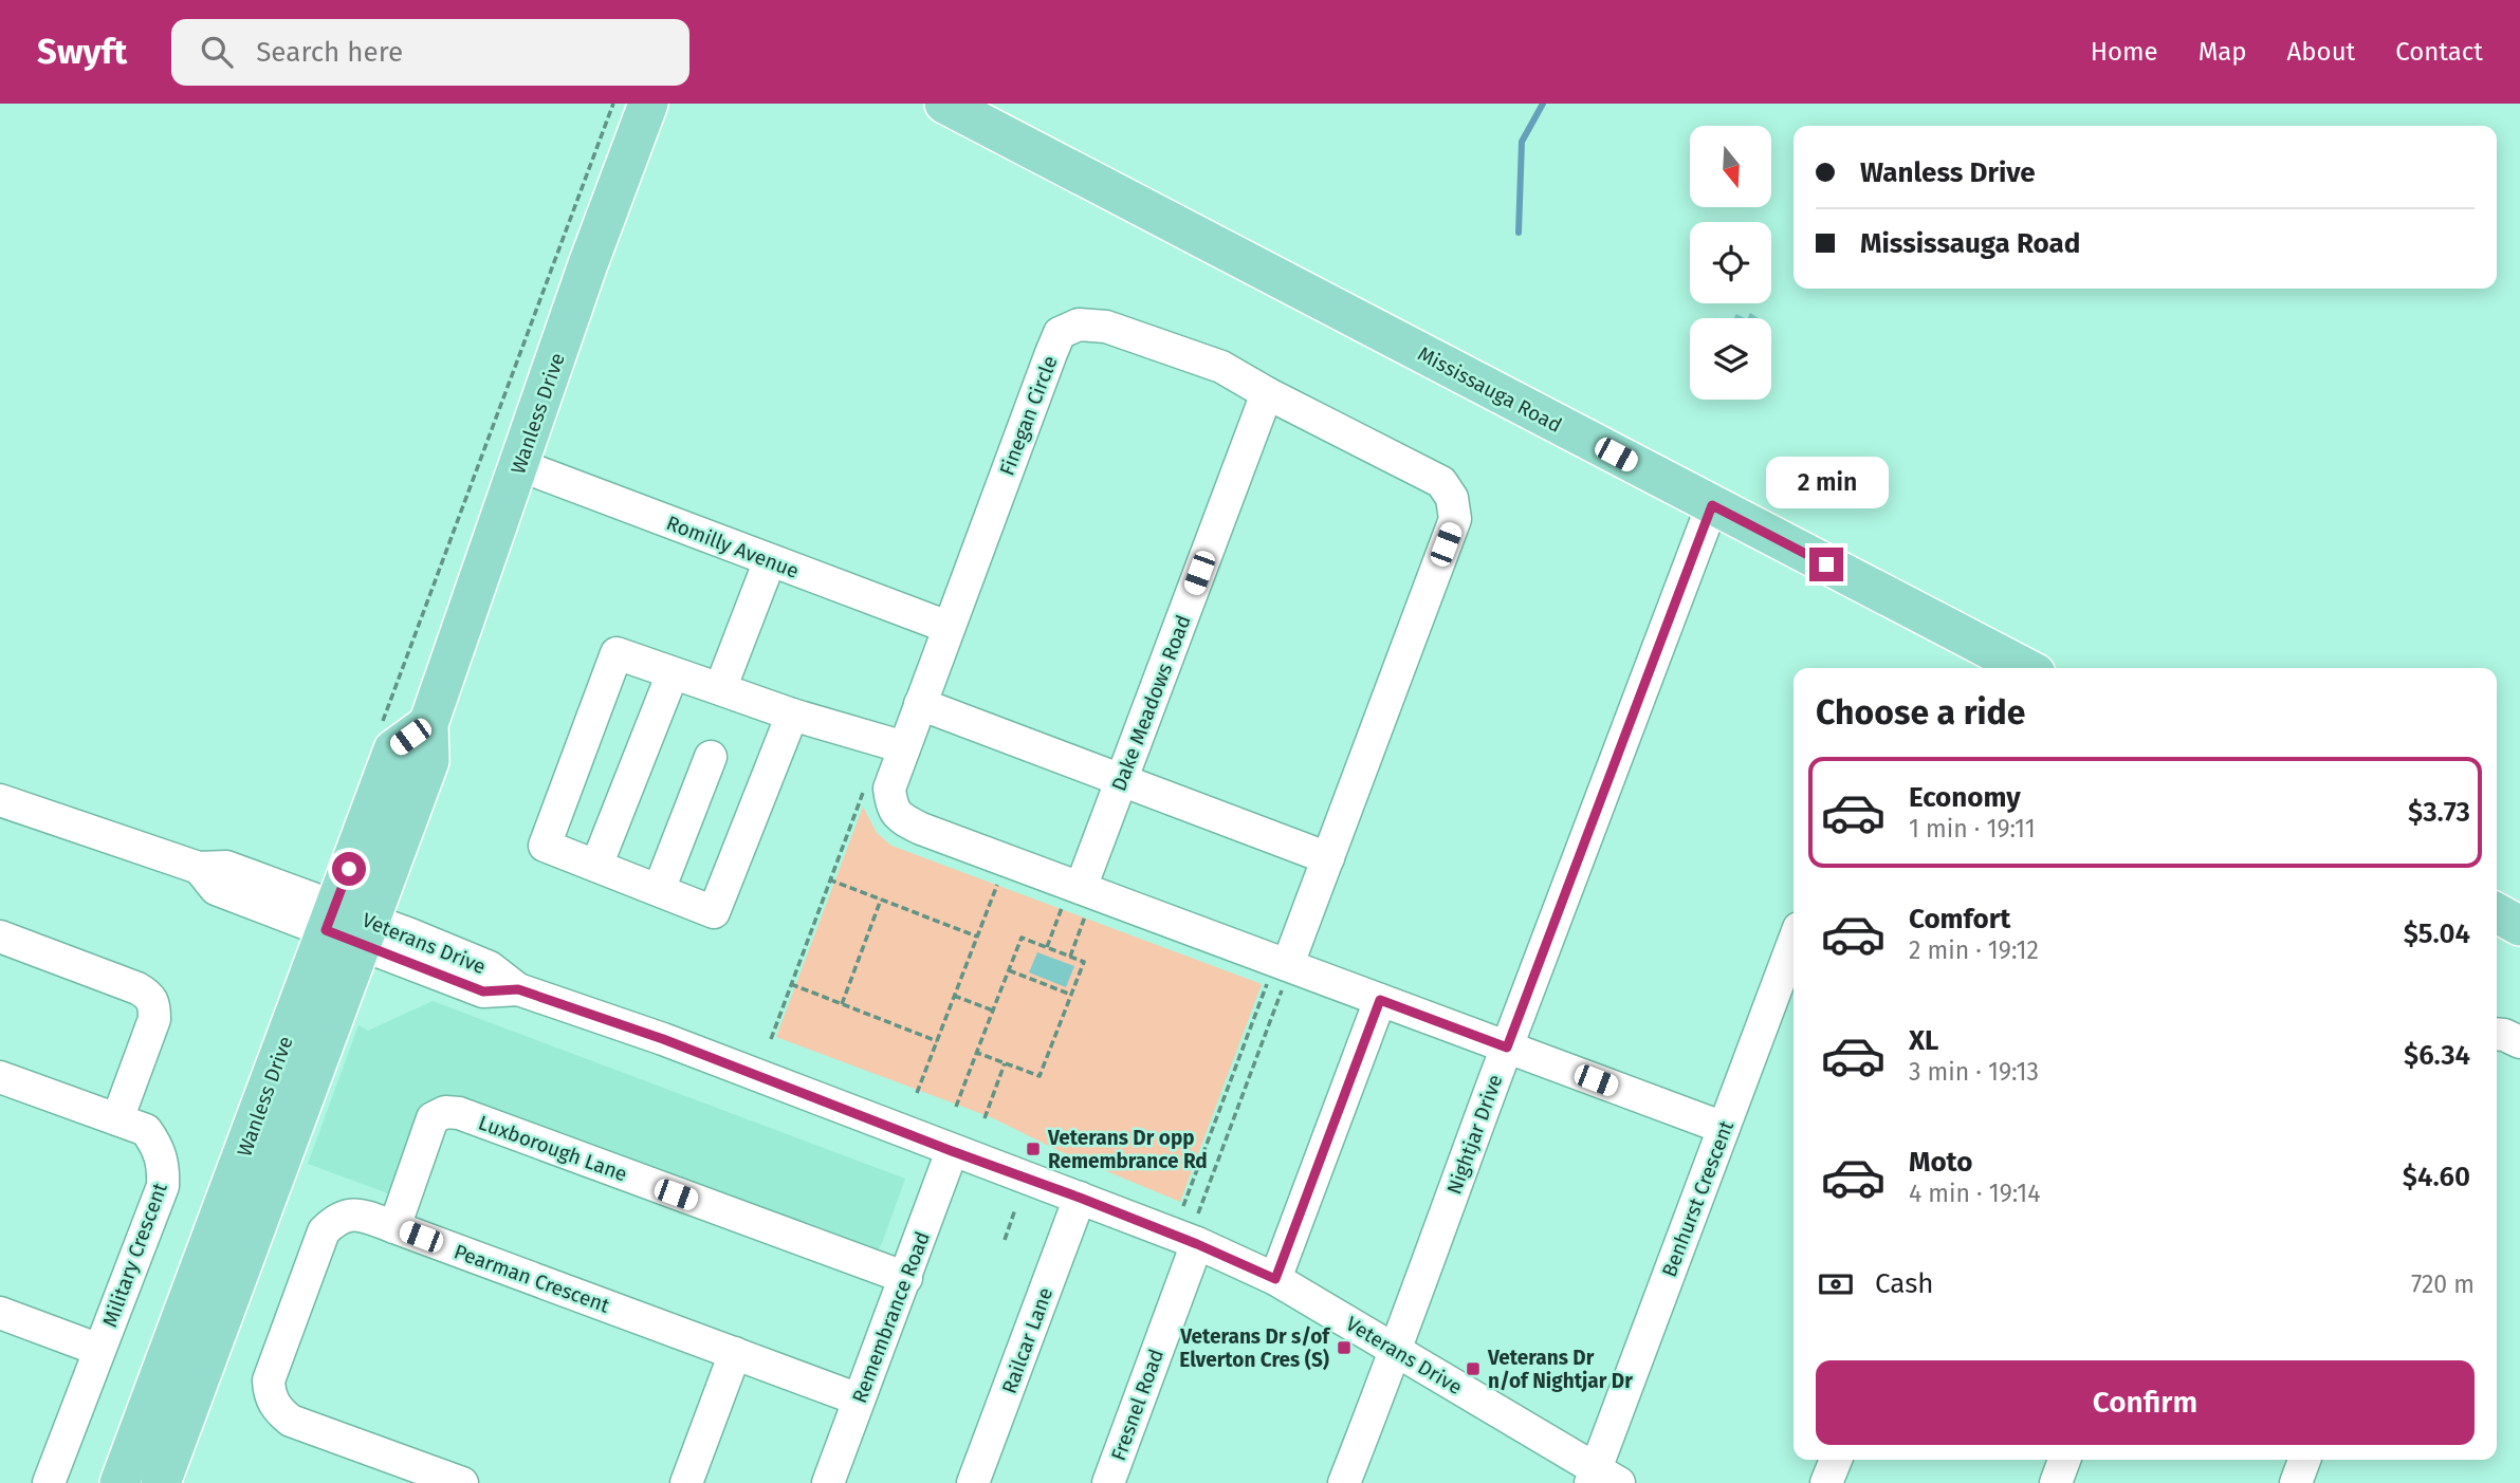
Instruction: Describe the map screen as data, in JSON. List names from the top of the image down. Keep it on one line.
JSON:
{"streets":{"main road":["Mississauga Road","Wanless Drive"],"street":["Finegan Circle","Romilly Avenue","Dake Meadows Road","Veterans Drive","Nightjar Drive","Luxborough Lane","Benhurst Crescent","Military Crescent","Pearman Crescent","Remembrance Road","Railcar Lane","Fresnel Road"]},"crossings":[["Mississauga Road","Nightjar Drive"],["Wanless Drive","Romilly Avenue"],["Wanless Drive","Veterans Drive"],["Finegan Circle","Romilly Avenue"],["Finegan Circle","Dake Meadows Road"],["Finegan Circle","Nightjar Drive"],["Finegan Circle","Benhurst Crescent"],["Veterans Drive","Nightjar Drive"],["Veterans Drive","Benhurst Crescent"],["Veterans Drive","Remembrance Road"],["Veterans Drive","Railcar Lane"],["Veterans Drive","Fresnel Road"],["Luxborough Lane","Pearman Crescent"],["Luxborough Lane","Remembrance Road"],["Pearman Crescent","Remembrance Road"]],"places":{"transit":["Veterans Dr opp Remembrance Rd","Veterans Dr s/of Elverton Cres (S)","Veterans Dr n/of Nightjar Dr"]},"north":"bottom","page":{"header":"Swyft","search":"Search here","nav":["Home","Map","About","Contact"],"banner":["Wanless Drive","Mississauga Road"],"bubble":"2 min","heading":"Choose a ride","list":[{"name":"Economy","note":"1 min · 19:11","value":"$3.73"},{"name":"Comfort","note":"2 min · 19:12","value":"$5.04"},{"name":"XL","note":"3 min · 19:13","value":"$6.34"},{"name":"Moto","note":"4 min · 19:14","value":"$4.60"}],"pay":["Cash","720 m"],"buttons":"Confirm"}}
